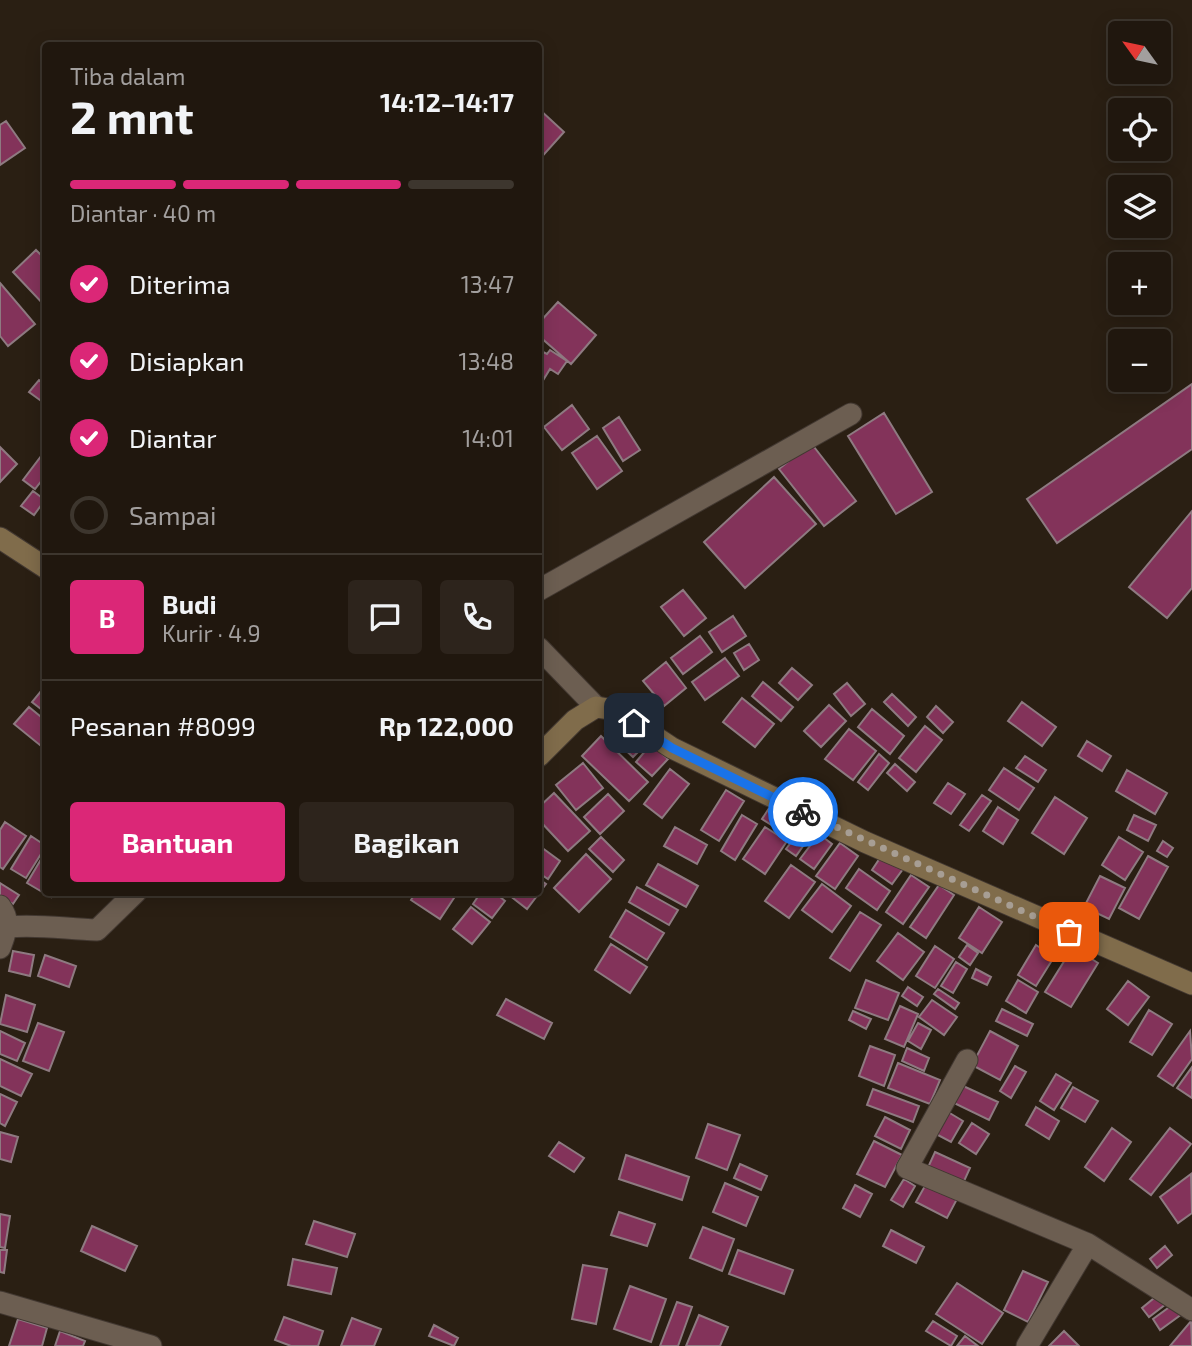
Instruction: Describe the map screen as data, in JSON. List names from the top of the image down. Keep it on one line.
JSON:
{"north":"top left","page":{"map_buttons":["+","−"],"heading":["2 mnt","Tiba dalam","14:12–14:17"],"panel":["Budi","Kurir · 4.9","Pesanan #8099","Rp 122,000"],"bar":"Diantar · 40 m","list":[["Diterima","13:47"],["Disiapkan","13:48"],["Diantar","14:01"],"Sampai"],"round":"B","buttons":["Bantuan","Bagikan"]}}
